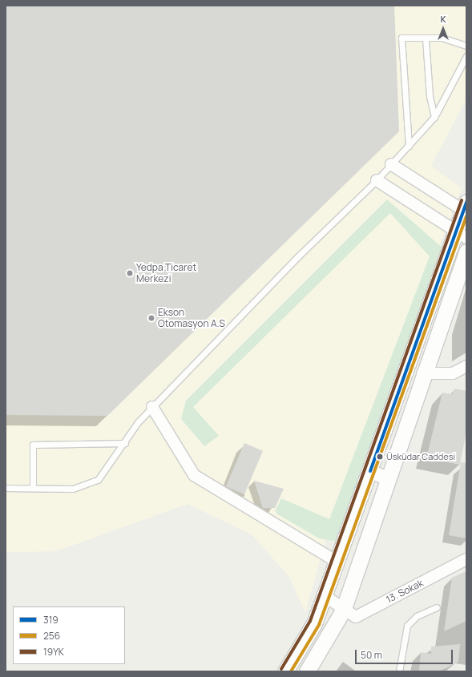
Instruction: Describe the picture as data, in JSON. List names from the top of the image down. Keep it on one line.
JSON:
{"streets":{"street":["13. Sokak"]},"places":["Yedpa Ticaret Merkezi","Ekson Otomasyon A.S","Üsküdar Caddesi"],"lines":["transit line 19YK","transit line 319","transit line 256"],"legend":["319","256","19YK"],"scale_bar":"50 m","north":"top"}
